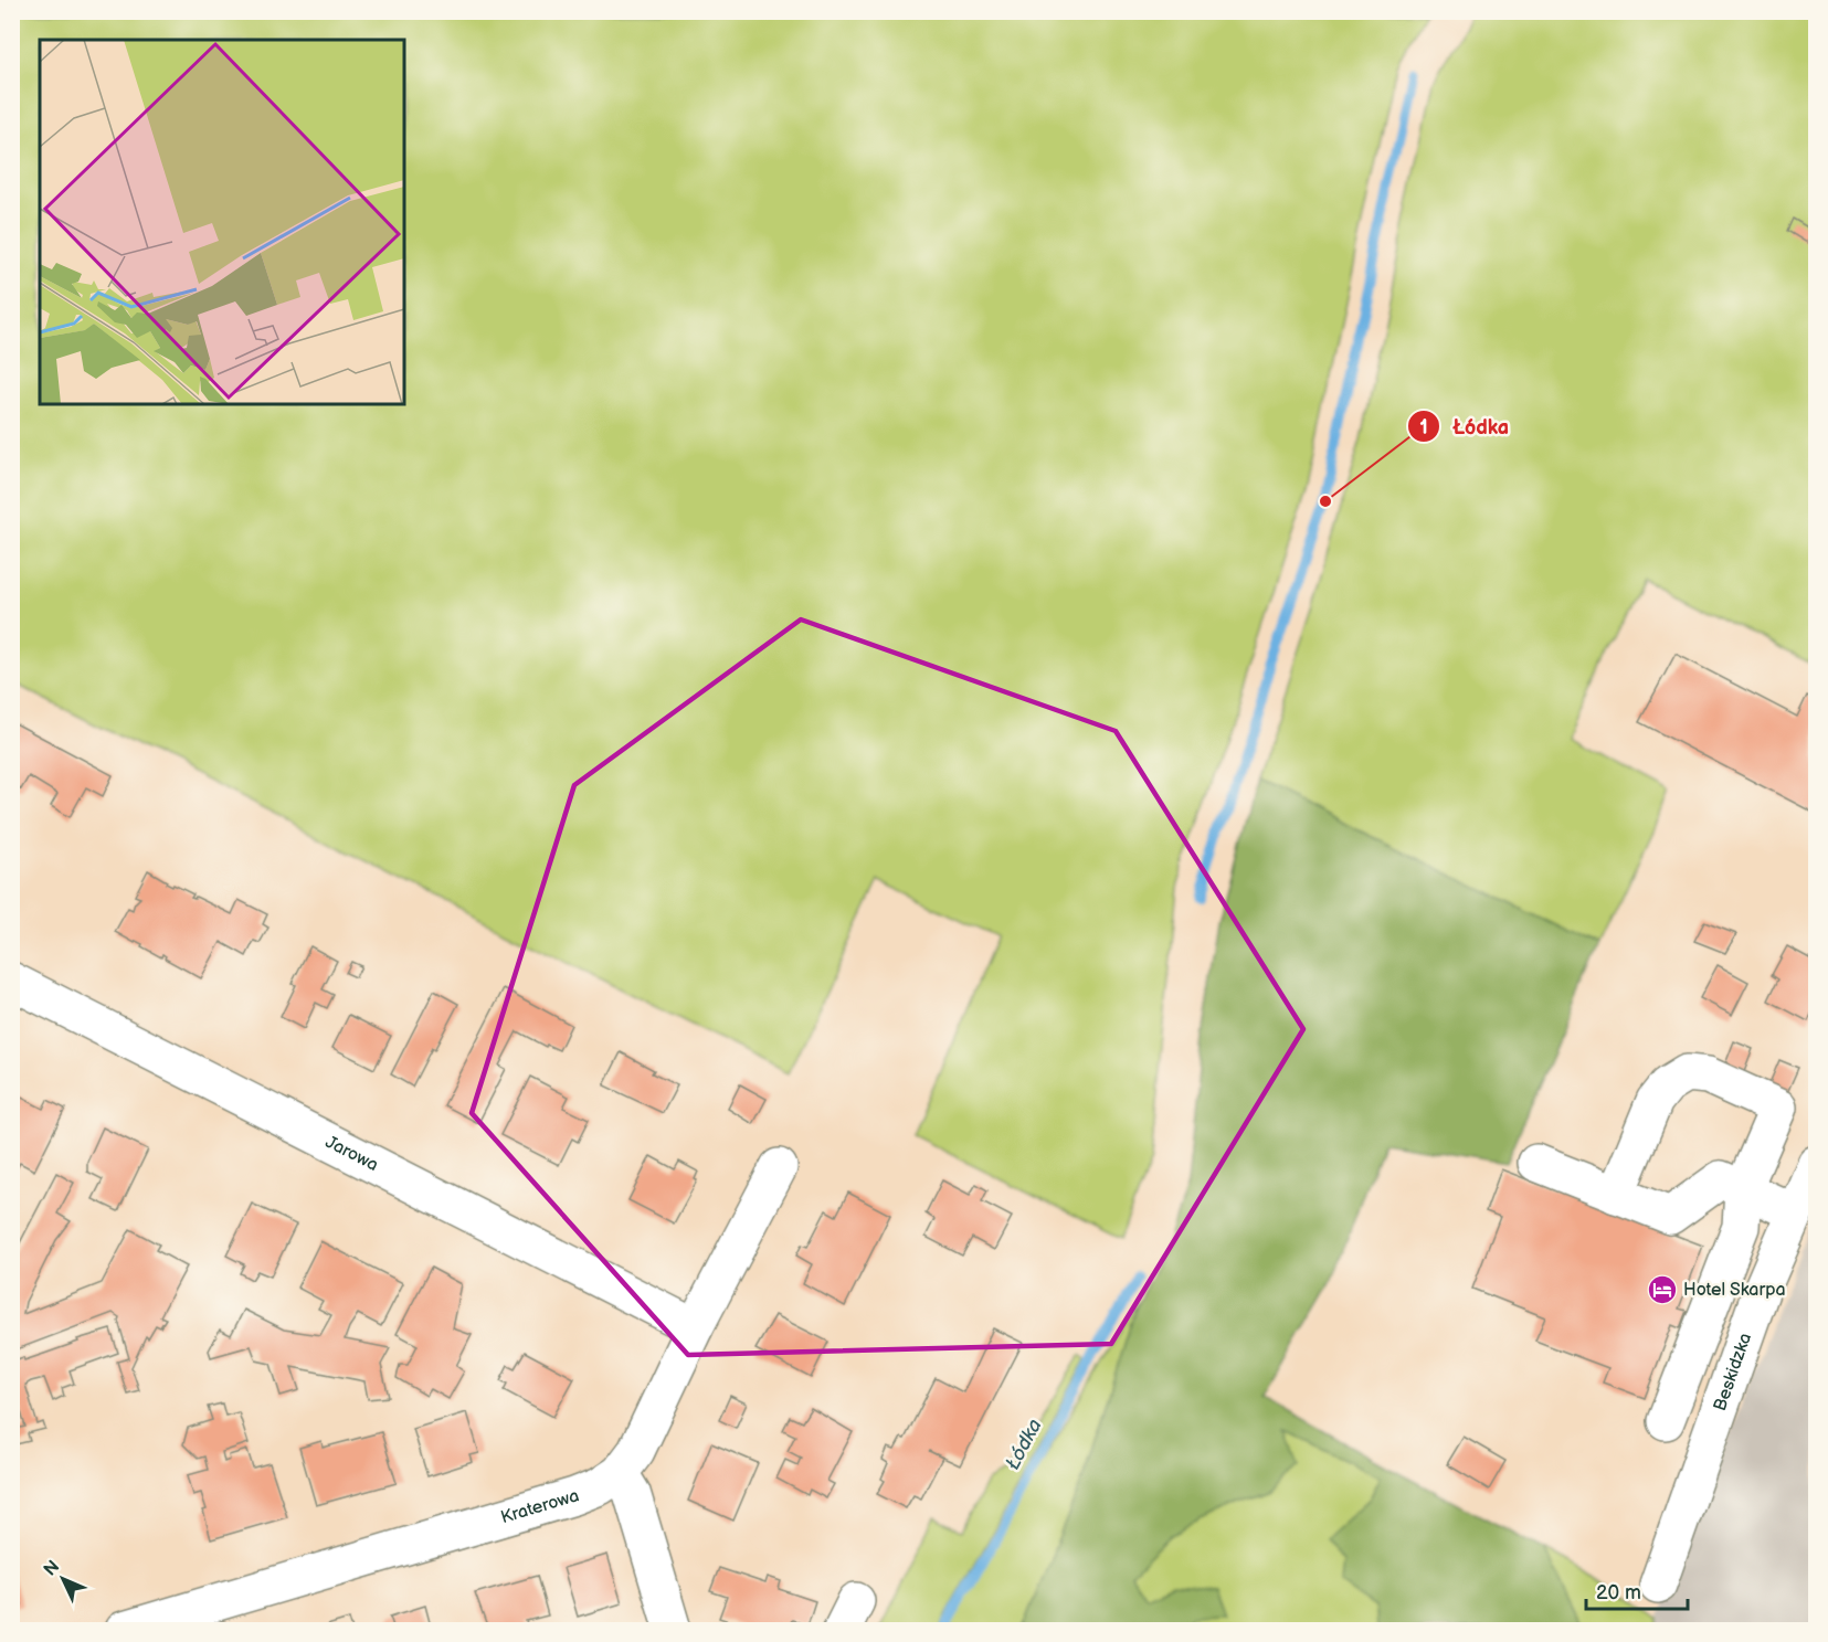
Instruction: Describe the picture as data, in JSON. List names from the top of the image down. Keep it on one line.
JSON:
{"streets":{"street":["Jarowa","Beskidzka","Kraterowa"]},"crossings":[["Jarowa","Kraterowa"]],"water":["Łódka"],"places":{"other":["Łódka"],"hotel":["Hotel Skarpa"]},"scale_bar":"20 m","north":"top left"}
